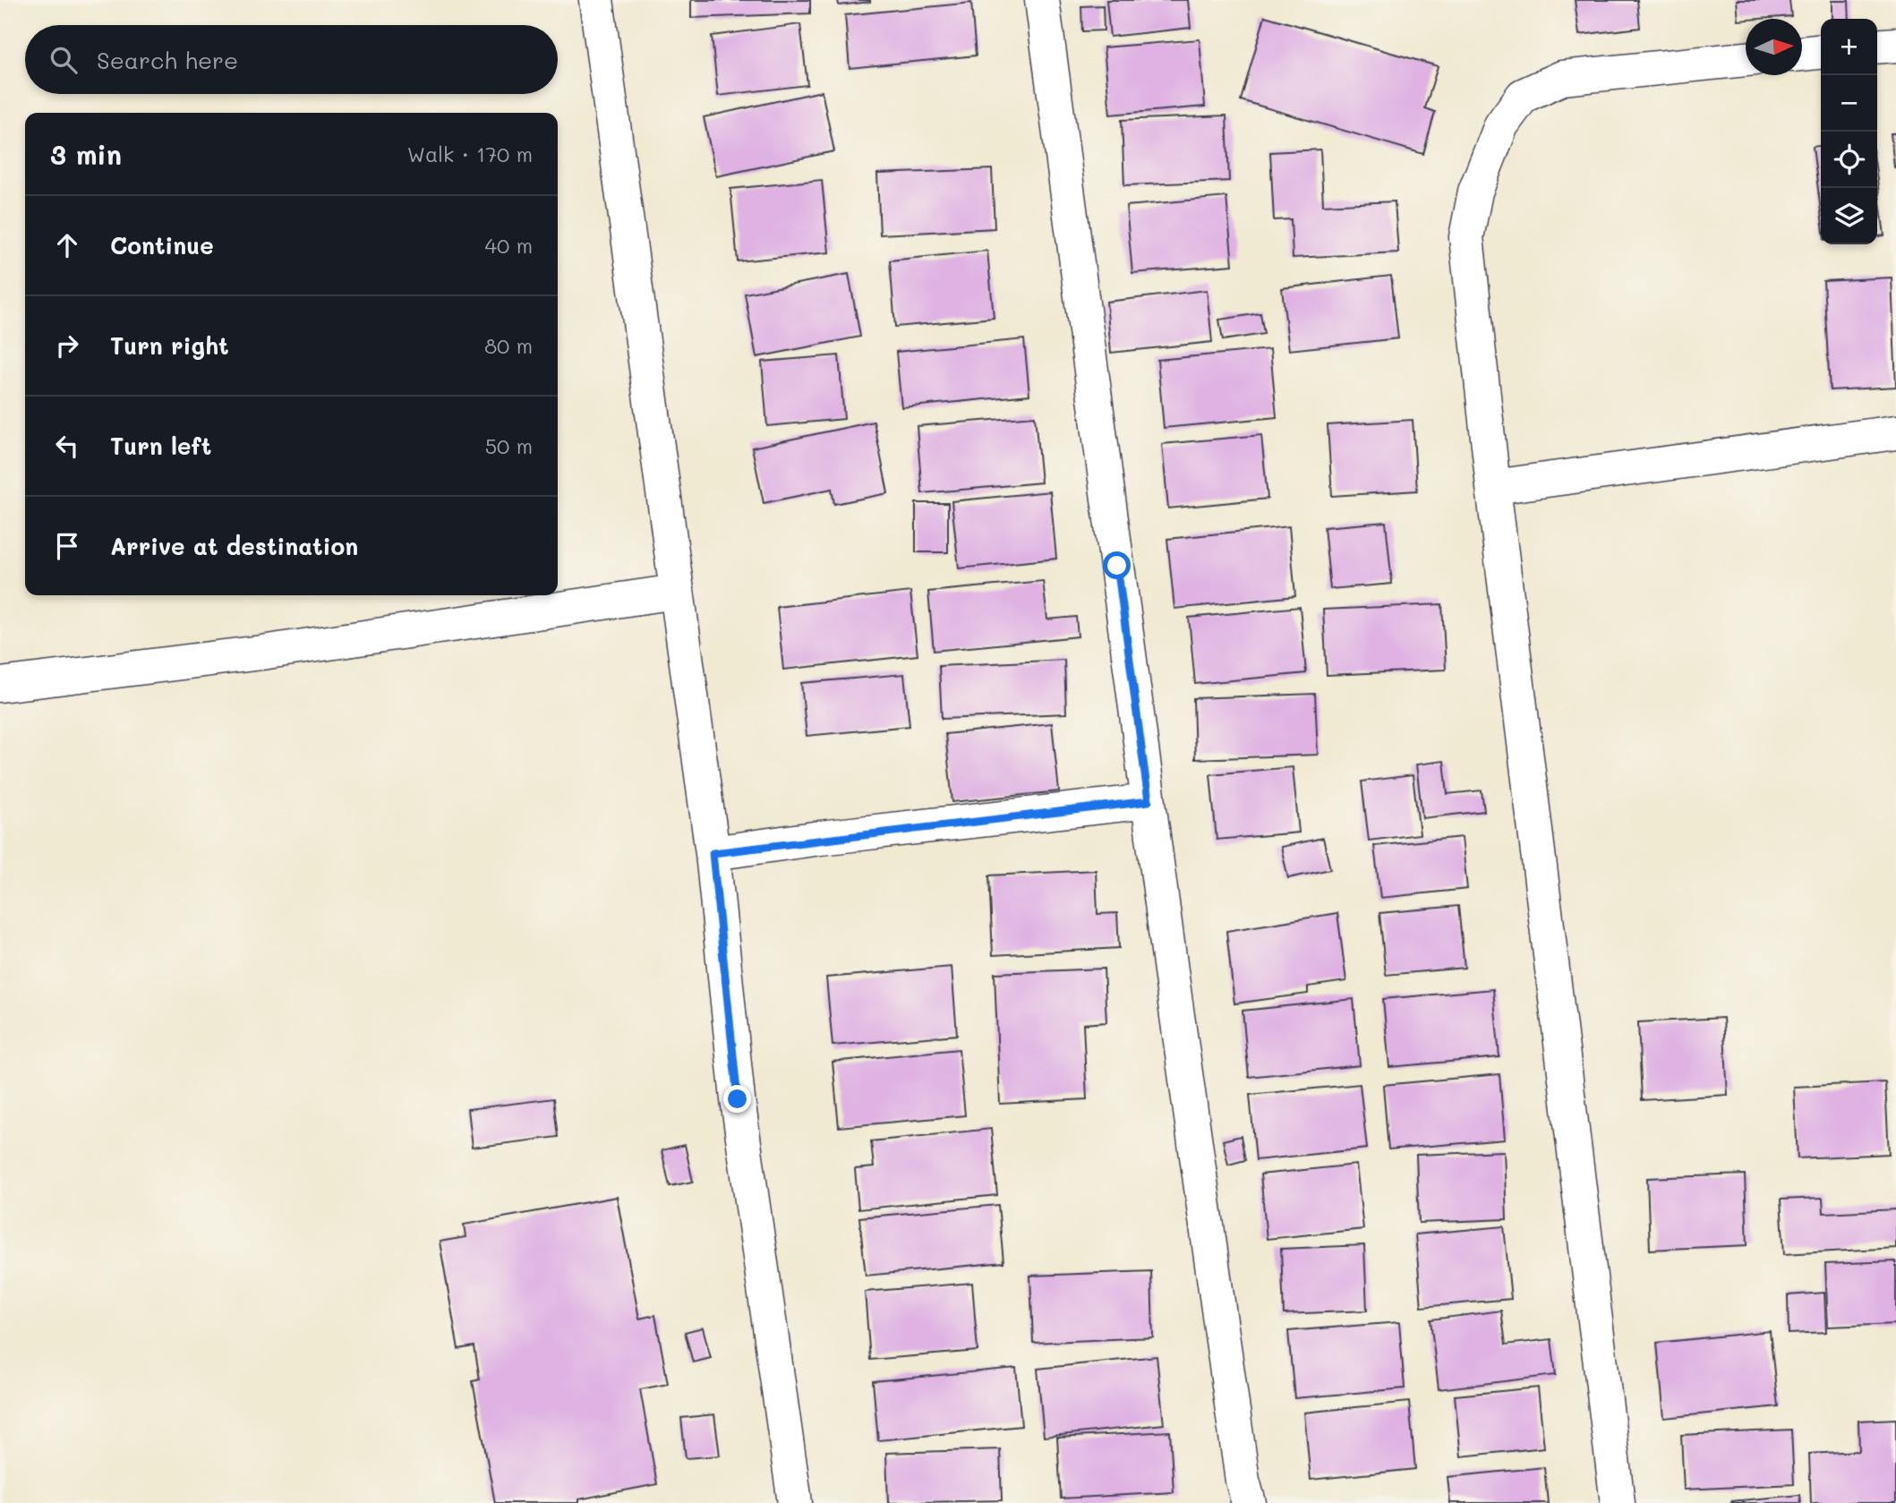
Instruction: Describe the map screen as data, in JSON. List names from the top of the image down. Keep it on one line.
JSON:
{"north":"right","page":{"map_buttons":["+","−"],"search":"Search here","heading":["3 min","Walk · 170 m"],"list":[["Continue","40 m"],["Turn right","80 m"],["Turn left","50 m"],"Arrive at destination"]}}
